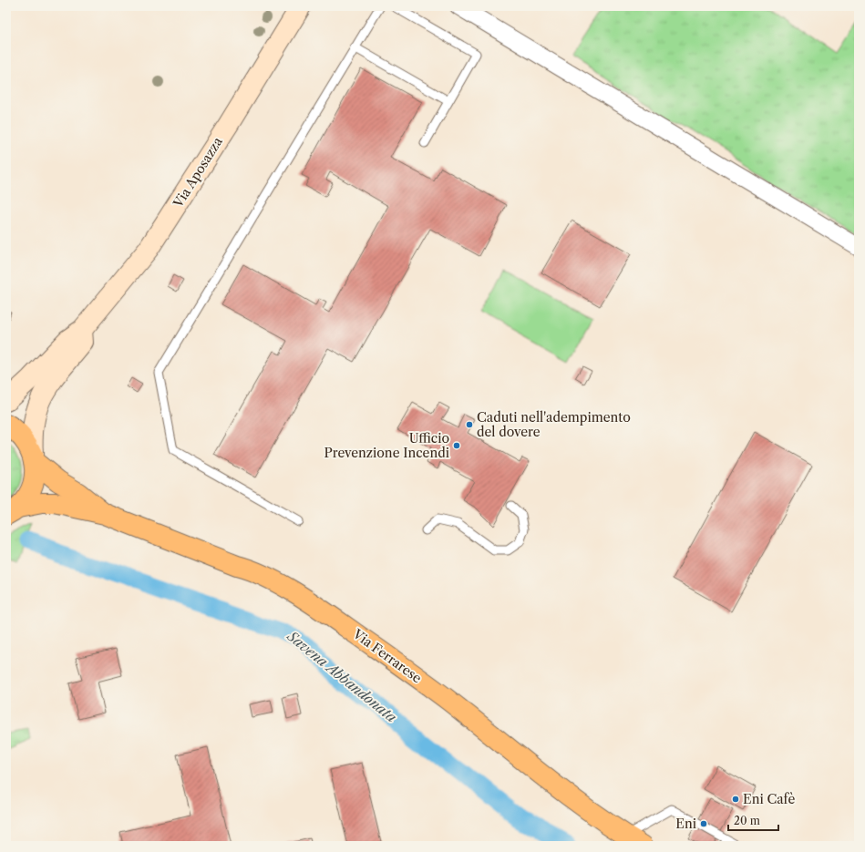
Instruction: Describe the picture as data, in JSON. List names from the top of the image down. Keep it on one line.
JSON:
{"streets":{"main road":["Via Ferrarese"],"street":["Via Aposazza"]},"water":["Savena Abbandonata"],"places":["Caduti nell'adempimento del dovere","Ufficio Prevenzione Incendi","Eni Cafè","Eni"],"scale_bar":"20 m"}
